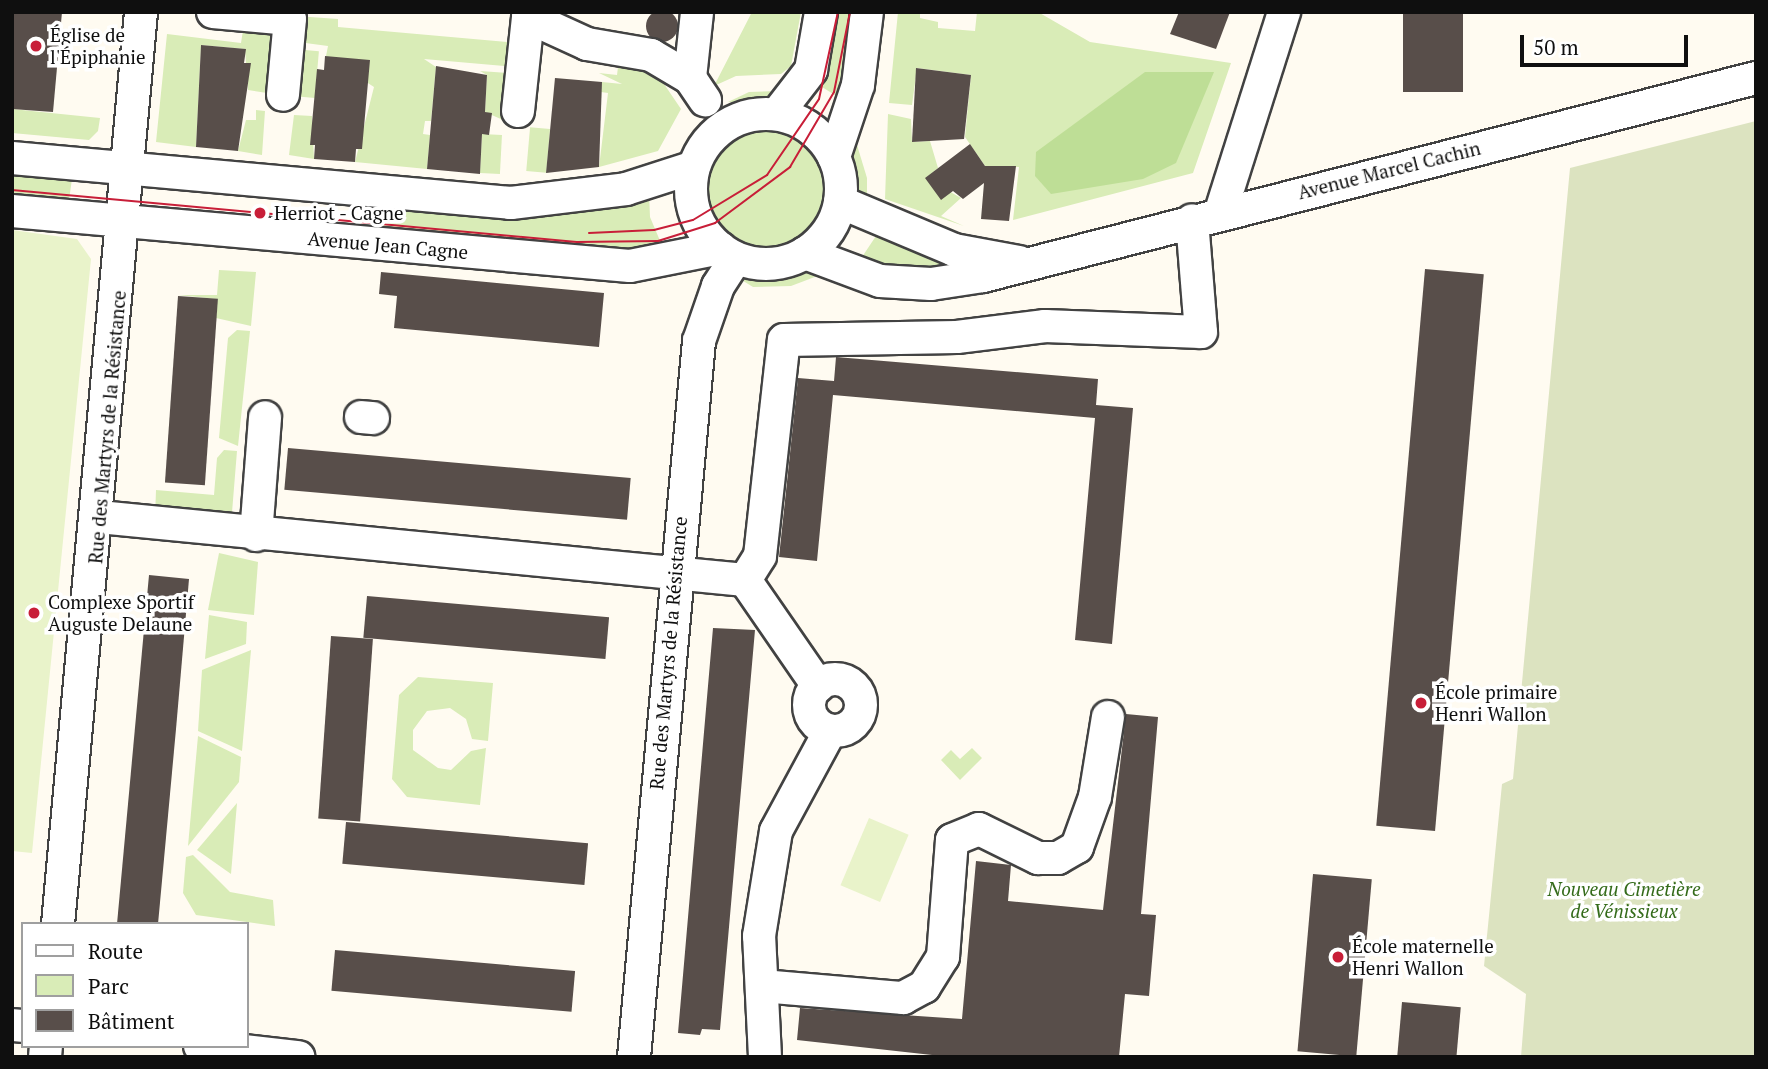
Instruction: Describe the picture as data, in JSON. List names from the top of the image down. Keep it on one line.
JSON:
{"streets":{"street":["Avenue Marcel Cachin","Avenue Jean Cagne","Rue des Martyrs de la Résistance"]},"crossings":[["Avenue Marcel Cachin","Avenue Jean Cagne"],["Avenue Marcel Cachin","Rue des Martyrs de la Résistance"],["Avenue Jean Cagne","Rue des Martyrs de la Résistance"]],"parks":["Nouveau Cimetière de Vénissieux"],"places":["Église de l'Épiphanie","Herriot - Cagne","Complexe Sportif Auguste Delaune","École primaire Henri Wallon","École maternelle Henri Wallon"],"legend":["Route","Parc","Bâtiment"],"scale_bar":"50 m"}
